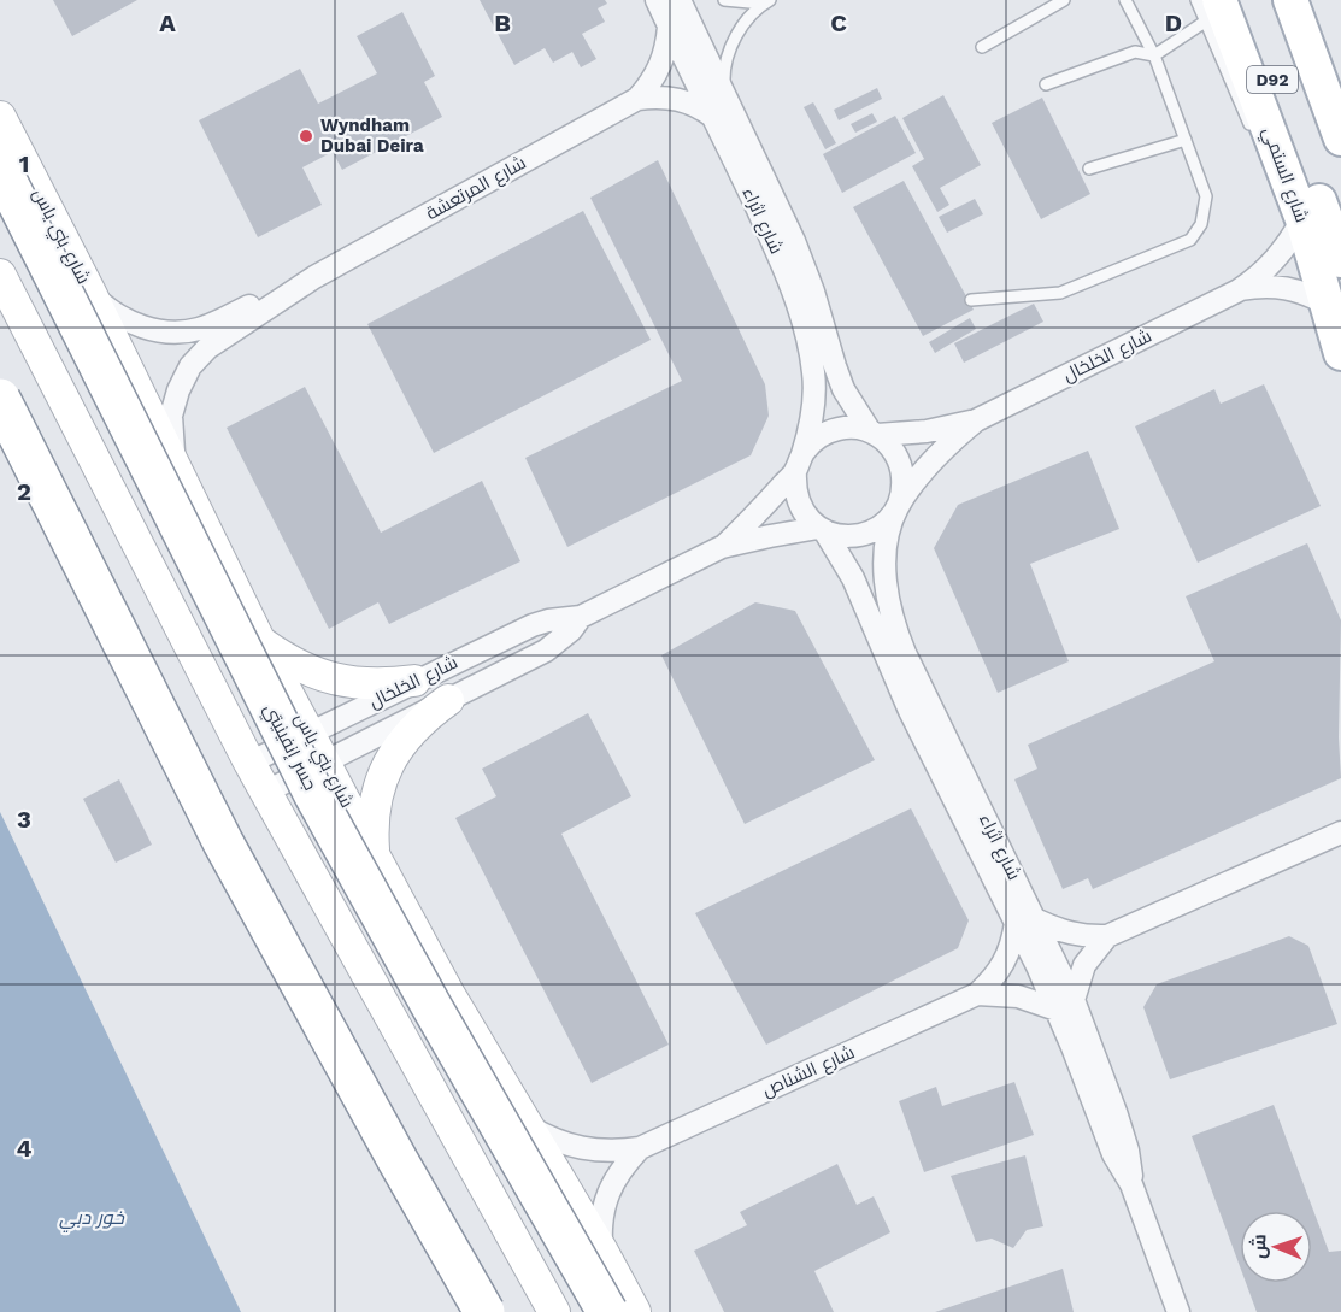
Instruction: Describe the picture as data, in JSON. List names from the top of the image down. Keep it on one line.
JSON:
{"streets":{"highway":["جسر إنفينيتي"],"main road":["D92","شارع الستمي","شارع بني ياس"],"street":["شارع المرتعشة","شارع اثراء","شارع الخلخال","شارع الشناص"]},"crossings":[["شارع الستمي","شارع الخلخال"],["شارع المرتعشة","شارع اثراء"],["شارع المرتعشة","شارع بني ياس"],["شارع اثراء","شارع الخلخال"],["شارع اثراء","شارع الشناص"],["شارع بني ياس","شارع الخلخال"],["شارع بني ياس","شارع الشناص"]],"water":["خور دبي"],"places":["Wyndham Dubai Deira"],"north":"left","grid":{"columns":["A","B","C","D"],"rows":["1","2","3","4"]}}
